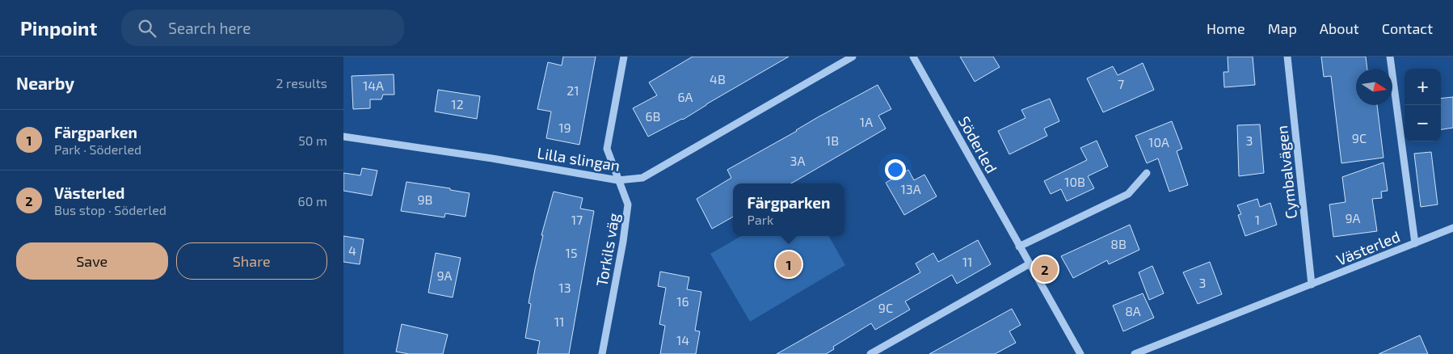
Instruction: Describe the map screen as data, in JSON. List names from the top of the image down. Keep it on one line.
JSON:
{"streets":{"street":["Söderled","Lilla slingan","Cymbalvägen","Västerled","Torkils väg"]},"crossings":[["Lilla slingan","Torkils väg"],["Cymbalvägen","Västerled"]],"house_numbers":["4B","7","14A","21","6A","12","6B","1A","19","9C","1B","3","10A","3A","10B","13A","9B","9A","17","1","8B","4","15","11","9A","3","13","16","9C","8A","11","14"],"north":"right","page":{"header":"Pinpoint","search":"Search here","nav":["Home","Map","About","Contact"],"heading":["Nearby","2 results"],"map_buttons":["+","−"],"list":[{"mark":"1","name":"Färgparken","note":"Park · Söderled","value":"50 m"},{"mark":"2","name":"Västerled","note":"Bus stop · Söderled","value":"60 m"}],"popup":["Färgparken","Park"],"buttons":["Save","Share"],"pins":["1","2"]}}
